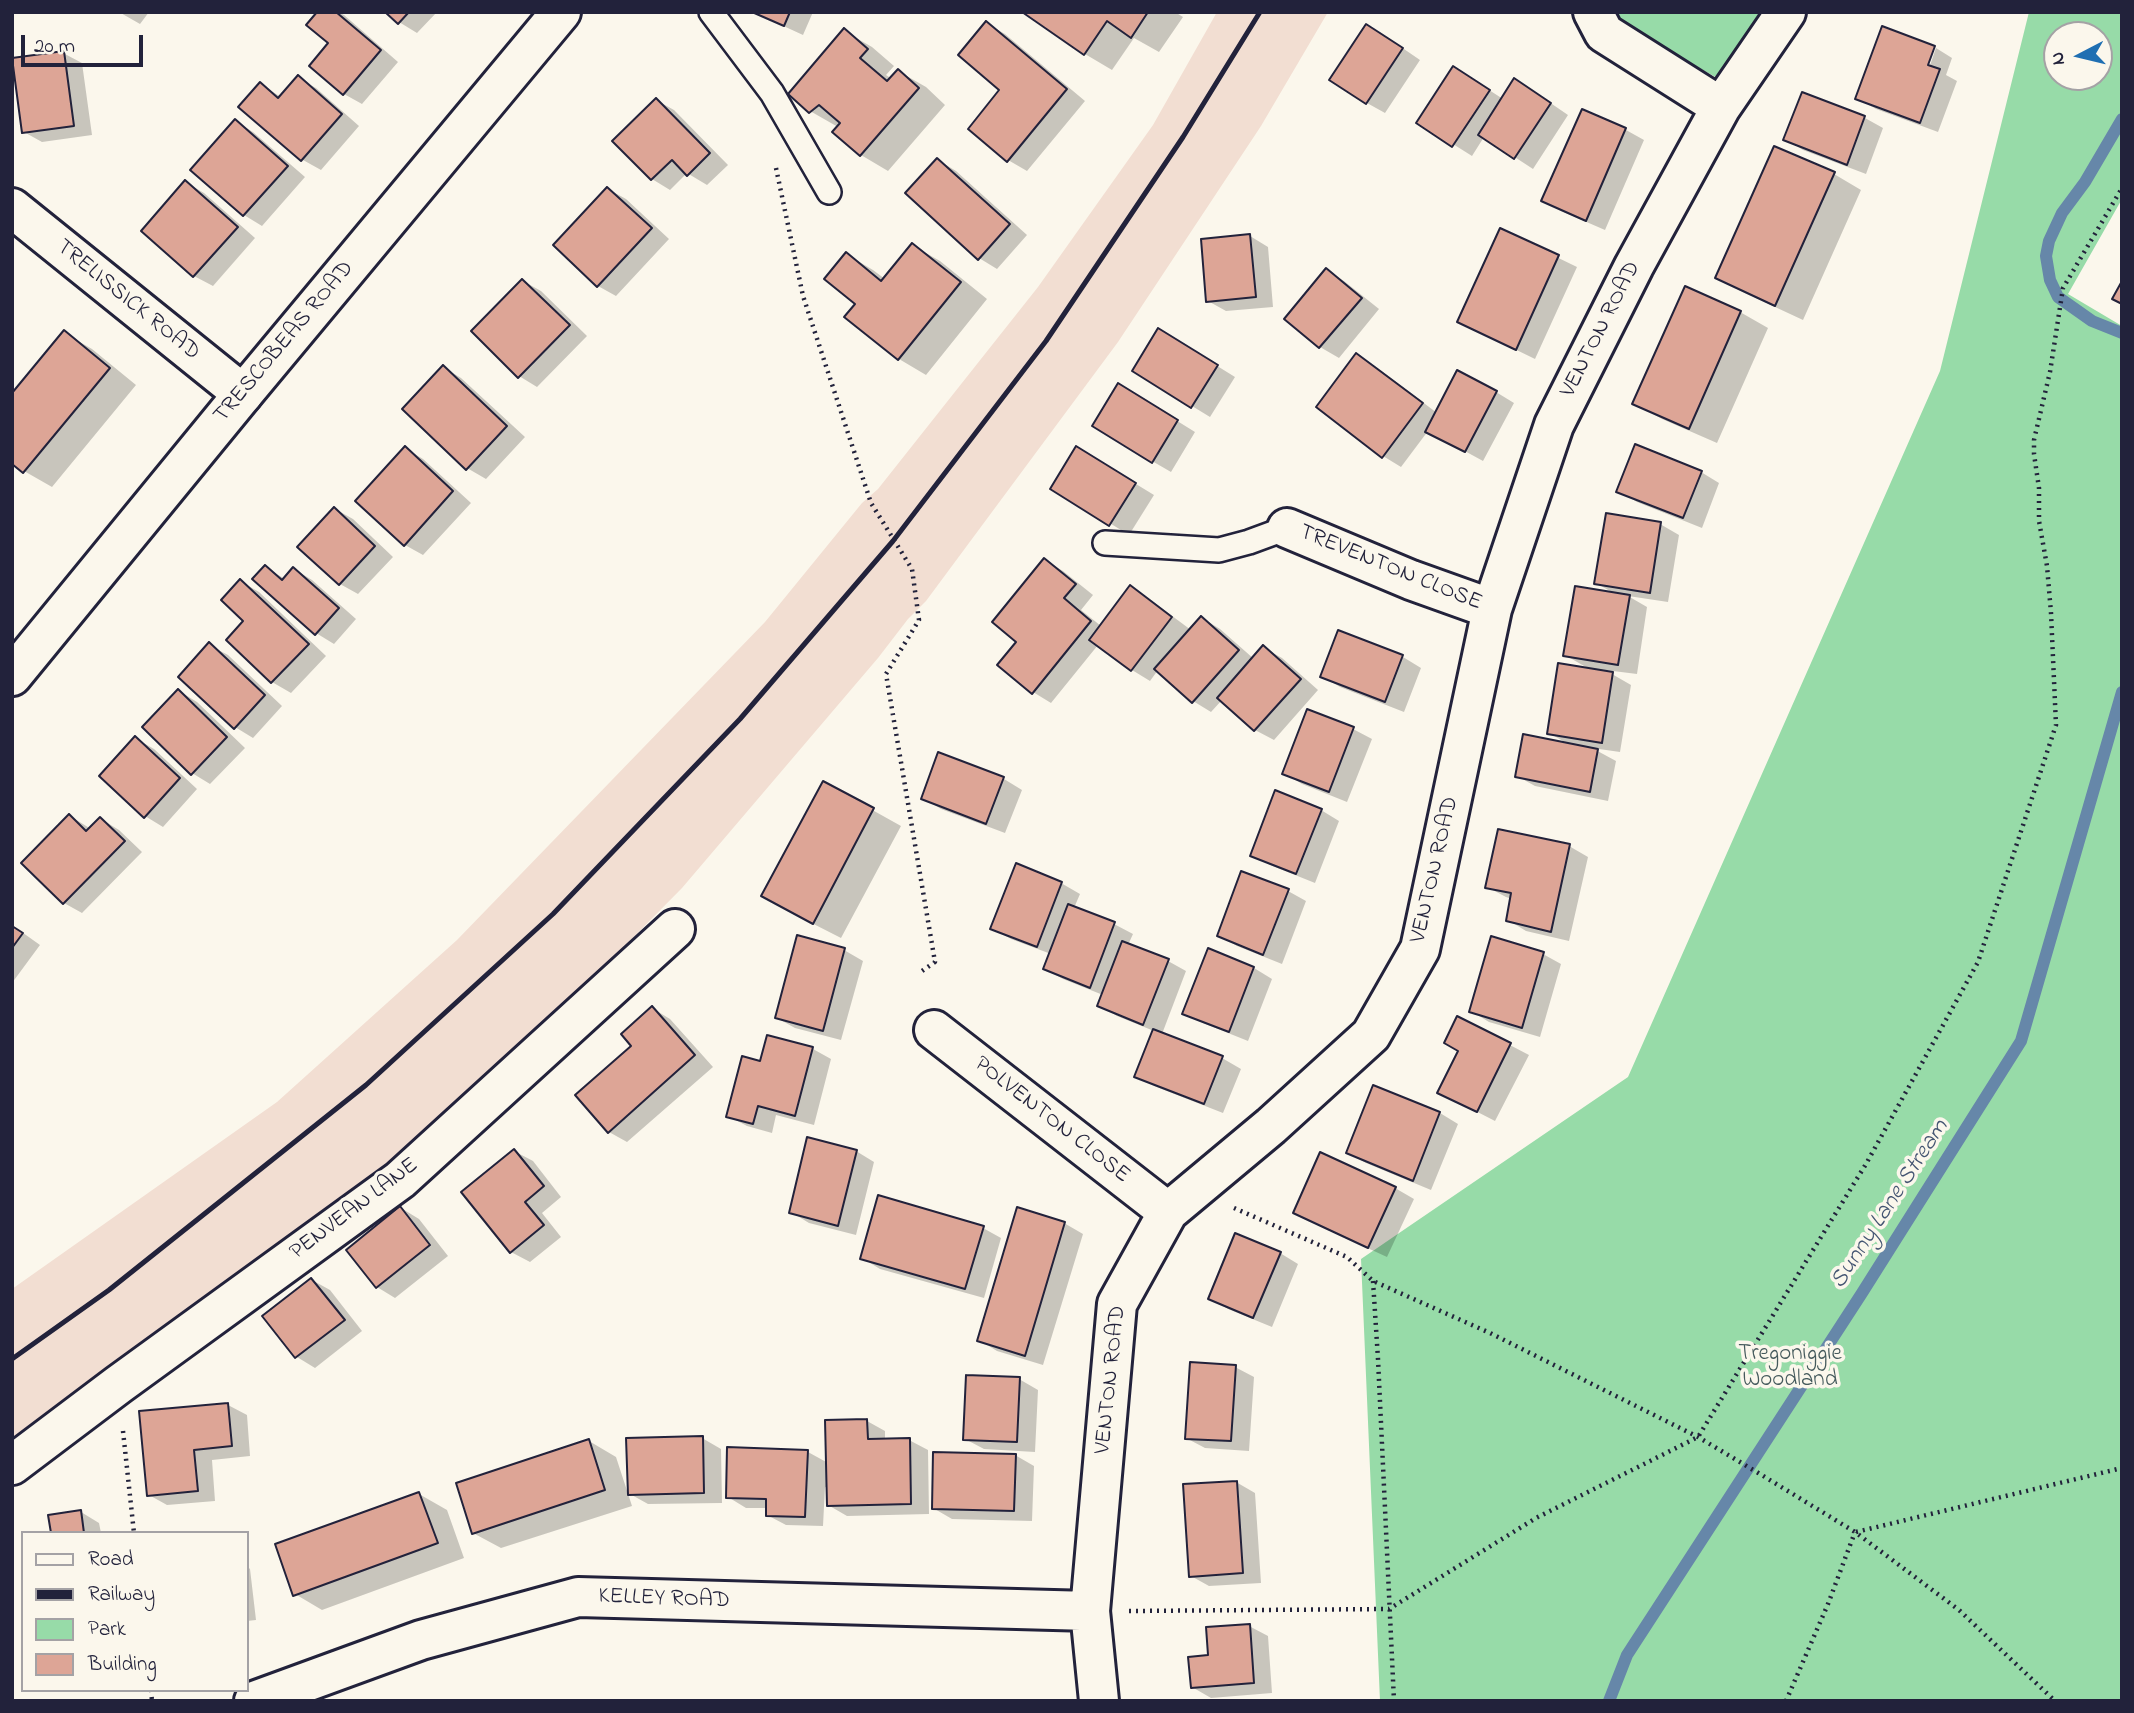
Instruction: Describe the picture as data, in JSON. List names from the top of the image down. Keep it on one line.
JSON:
{"streets":{"street":["TRELISSICK ROAD","VENTON ROAD","TRESCOBEAS ROAD","TREVENTON CLOSE","POLVENTON CLOSE","PENVEAN LANE","KELLEY ROAD"]},"crossings":[["TRELISSICK ROAD","TRESCOBEAS ROAD"],["VENTON ROAD","TREVENTON CLOSE"],["VENTON ROAD","POLVENTON CLOSE"],["VENTON ROAD","KELLEY ROAD"]],"water":["Sunny Lane Stream"],"parks":["Tregoniggie Woodland"],"legend":["Road","Railway","Park","Building"],"scale_bar":"20 m","north":"left"}
